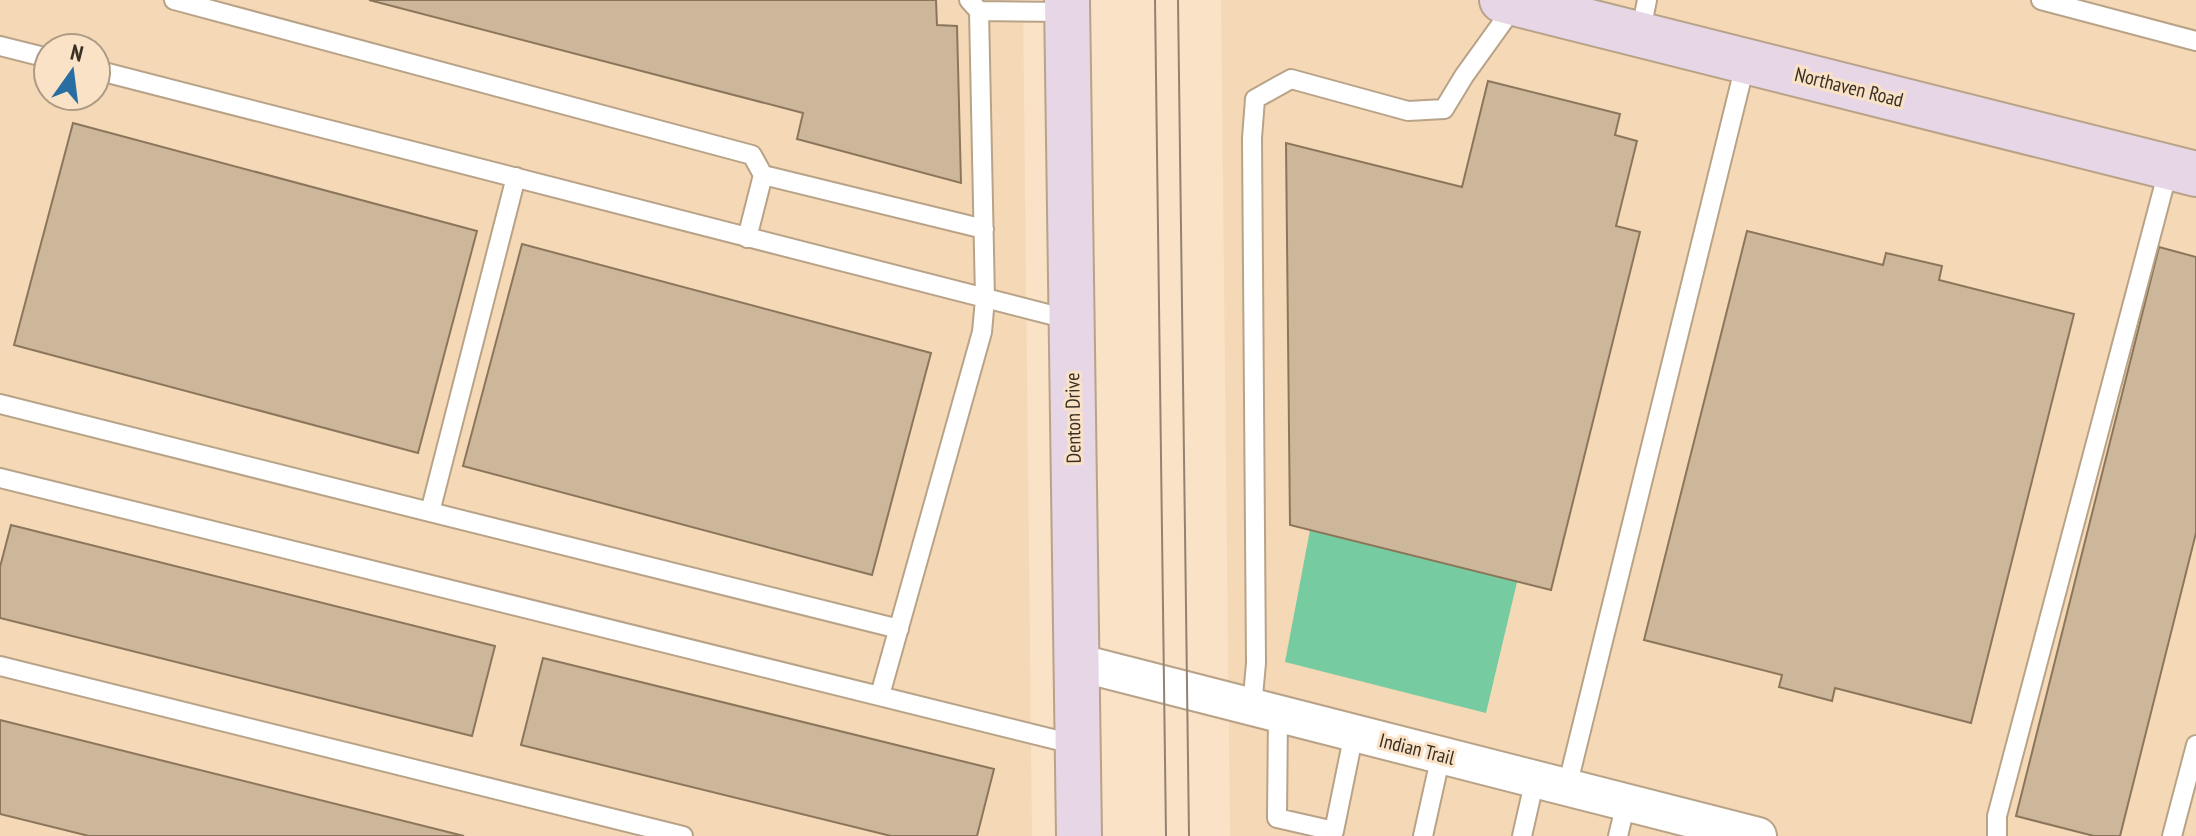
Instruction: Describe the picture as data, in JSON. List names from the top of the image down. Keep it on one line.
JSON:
{"streets":{"street":["Northaven Road","Denton Drive","Indian Trail"]},"crossings":[["Denton Drive","Indian Trail"]],"north":"top"}
